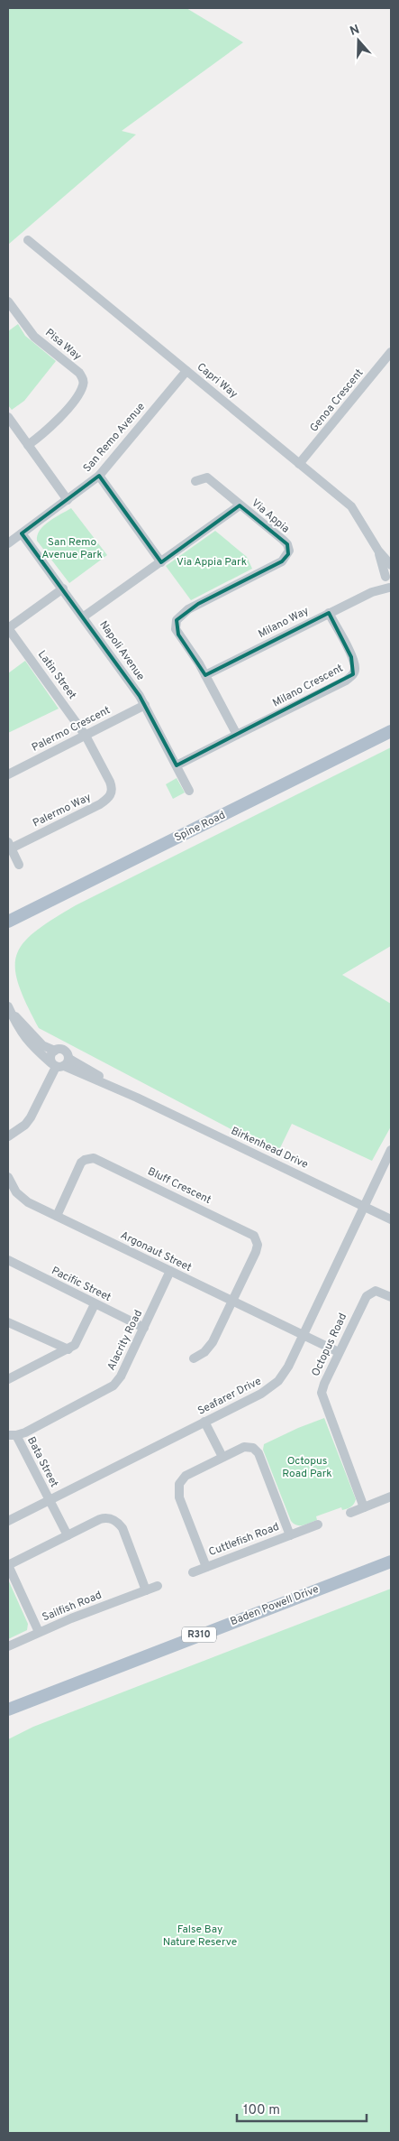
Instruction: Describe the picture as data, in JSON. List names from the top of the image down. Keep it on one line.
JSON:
{"streets":{"main road":["Spine Road","Baden Powell Drive","R310"],"street":["Pisa Way","Capri Way","Genoa Crescent","San Remo Avenue","Via Appia","Milano Way","Napoli Avenue","Latin Street","Milano Crescent","Palermo Crescent","Palermo Way","Birkenhead Drive","Bluff Crescent","Argonaut Street","Pacific Street","Alacrity Road","Octopus Road","Seafarer Drive","Bata Street","Cuttlefish Road","Sailfish Road"]},"crossings":[["Capri Way","Genoa Crescent"],["Capri Way","San Remo Avenue"],["Capri Way","Milano Way"],["San Remo Avenue","Napoli Avenue"],["Via Appia","Milano Way"],["Via Appia","Napoli Avenue"],["Milano Way","Milano Crescent"],["Napoli Avenue","Milano Crescent"],["Napoli Avenue","Palermo Crescent"],["Latin Street","Palermo Crescent"],["Latin Street","Palermo Way"],["Palermo Crescent","Palermo Way"],["Birkenhead Drive","Seafarer Drive"],["Bluff Crescent","Argonaut Street"],["Argonaut Street","Alacrity Road"],["Argonaut Street","Seafarer Drive"],["Pacific Street","Alacrity Road"],["Alacrity Road","Bata Street"],["Seafarer Drive","Bata Street"]],"parks":["San Remo Avenue Park","Via Appia Park","Octopus Road Park","False Bay Nature Reserve"],"scale_bar":"100 m","north":"top"}
